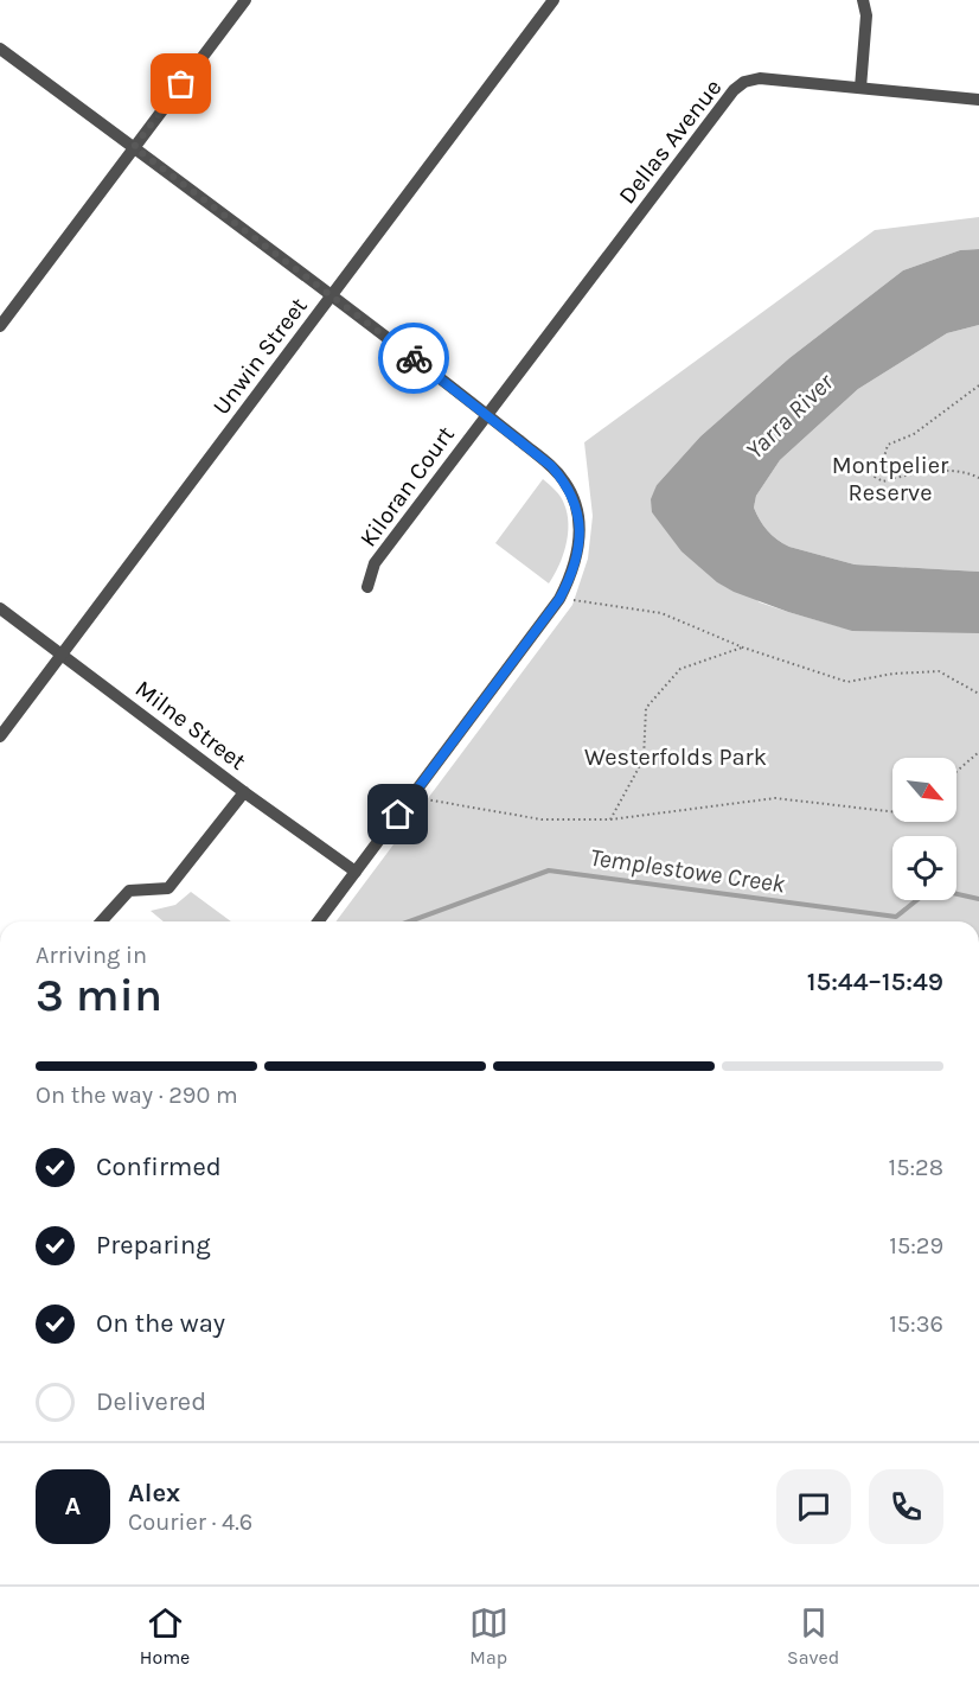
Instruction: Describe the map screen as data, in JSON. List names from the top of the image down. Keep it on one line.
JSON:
{"streets":{"street":["Dellas Avenue","Unwin Street","Kiloran Court","Milne Street"]},"crossings":[["Dellas Avenue","Kiloran Court"],["Unwin Street","Milne Street"]],"water":["Yarra River","Templestowe Creek"],"parks":["Montpelier Reserve","Westerfolds Park"],"north":"bottom right","page":{"heading":["3 min","Arriving in","15:44–15:49"],"panel":["Alex","Courier · 4.6"],"bar":"On the way · 290 m","list":[["Confirmed","15:28"],["Preparing","15:29"],["On the way","15:36"],"Delivered"],"round":"A","tabs":["Home","Map","Saved"]}}
